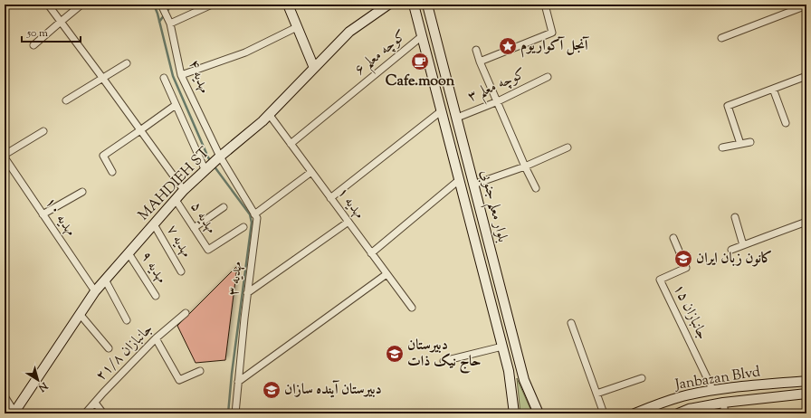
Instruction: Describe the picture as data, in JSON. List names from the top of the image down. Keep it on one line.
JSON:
{"streets":{"main road":["MAHDIEH ST","بلوار معلم جنوبی","Janbazan Blvd"],"street":["کوچه معلم ۶","مهدیه ۴","کوچه معلم ۳","مهدیه ۱","مهدیه ۱۰","مهدیه ۵","مهدیه ۷","مهدیه ۹","مهدیه ۳","جانبازان ۱۵","جانبازان ۲۱/۸"]},"crossings":[["کوچه معلم ۶","مهدیه ۱"],["کوچه معلم ۶","بلوار معلم جنوبی"],["مهدیه ۴","MAHDIEH ST"],["مهدیه ۴","مهدیه ۳"],["کوچه معلم ۳","بلوار معلم جنوبی"],["MAHDIEH ST","مهدیه ۱"],["MAHDIEH ST","مهدیه ۱۰"],["MAHDIEH ST","مهدیه ۵"],["MAHDIEH ST","مهدیه ۷"],["MAHDIEH ST","مهدیه ۹"],["MAHDIEH ST","مهدیه ۳"],["جانبازان ۱۵","Janbazan Blvd"]],"places":{"place":["آنجل آکواریوم"],"cafe":["Cafe.moon"],"school or university":["کانون زبان ایران","دبیرستان حاج نیک ذات","دبیرستان آینده سازان"]},"scale_bar":"50 m","north":"bottom right"}
